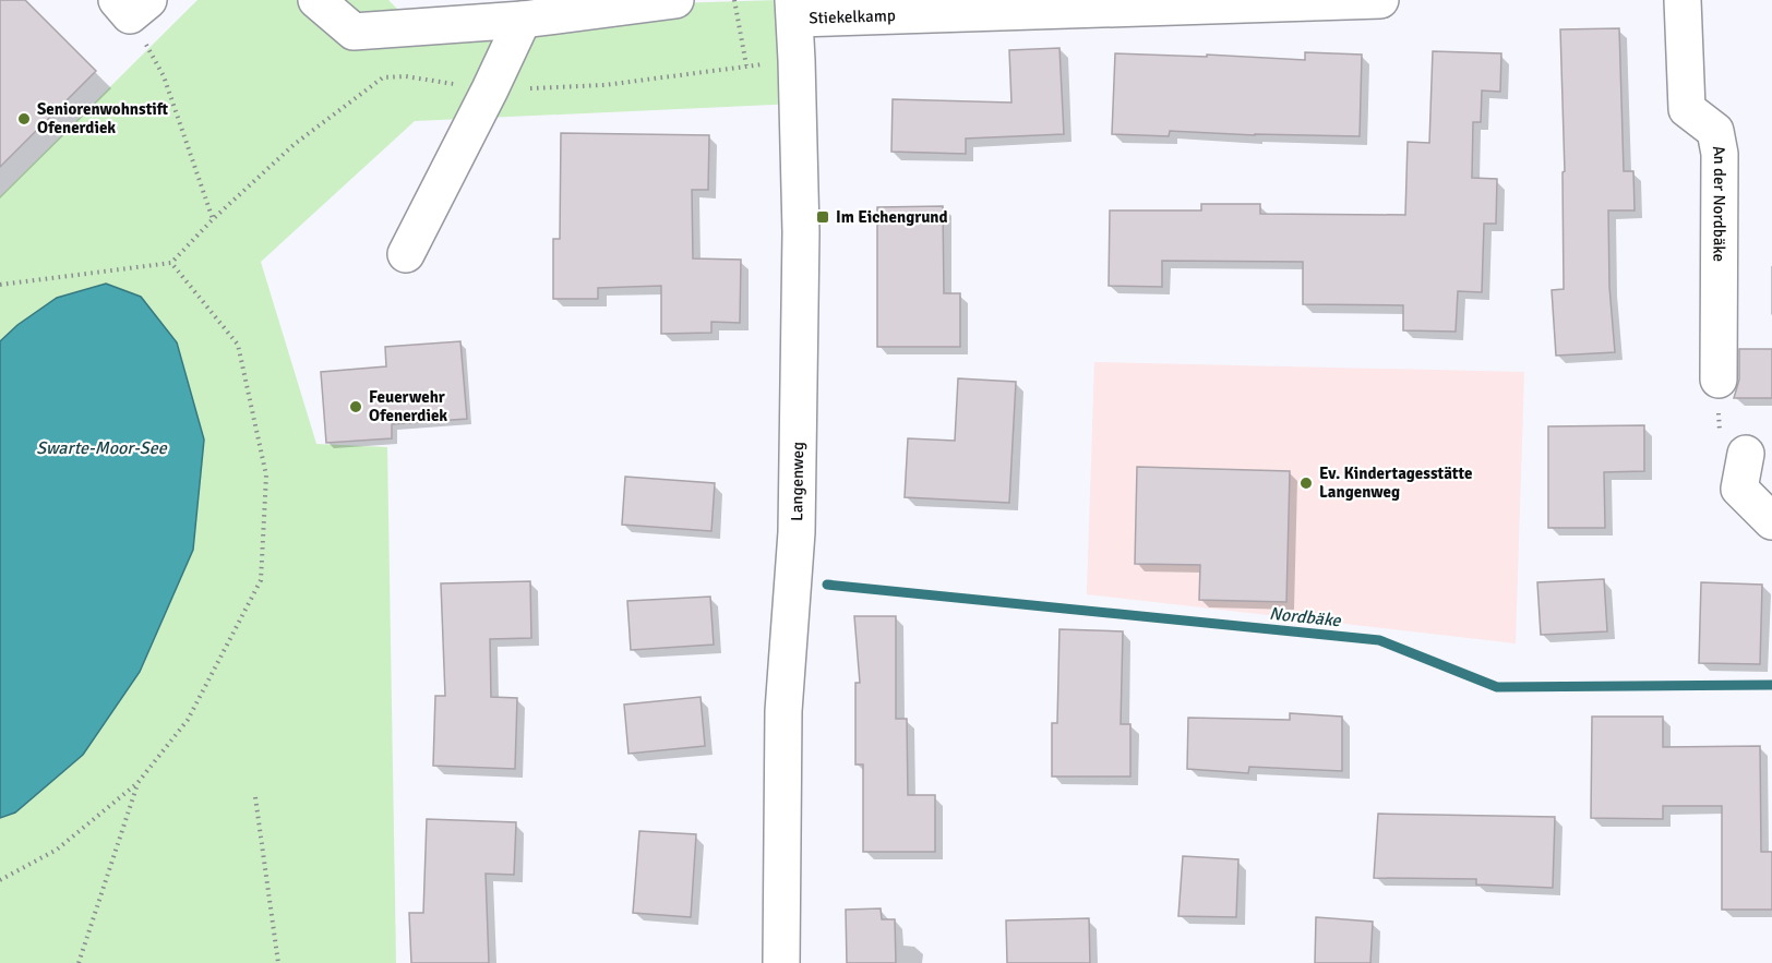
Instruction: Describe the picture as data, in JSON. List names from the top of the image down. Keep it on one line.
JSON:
{"streets":{"street":["Stiekelkamp","An der Nordbäke","Langenweg"]},"crossings":[["Stiekelkamp","Langenweg"]],"water":["Swarte-Moor-See","Nordbäke"],"places":{"other":["Seniorenwohnstift Ofenerdiek","Feuerwehr Ofenerdiek","Ev. Kindertagesstätte Langenweg"],"transit":["Im Eichengrund"]}}
